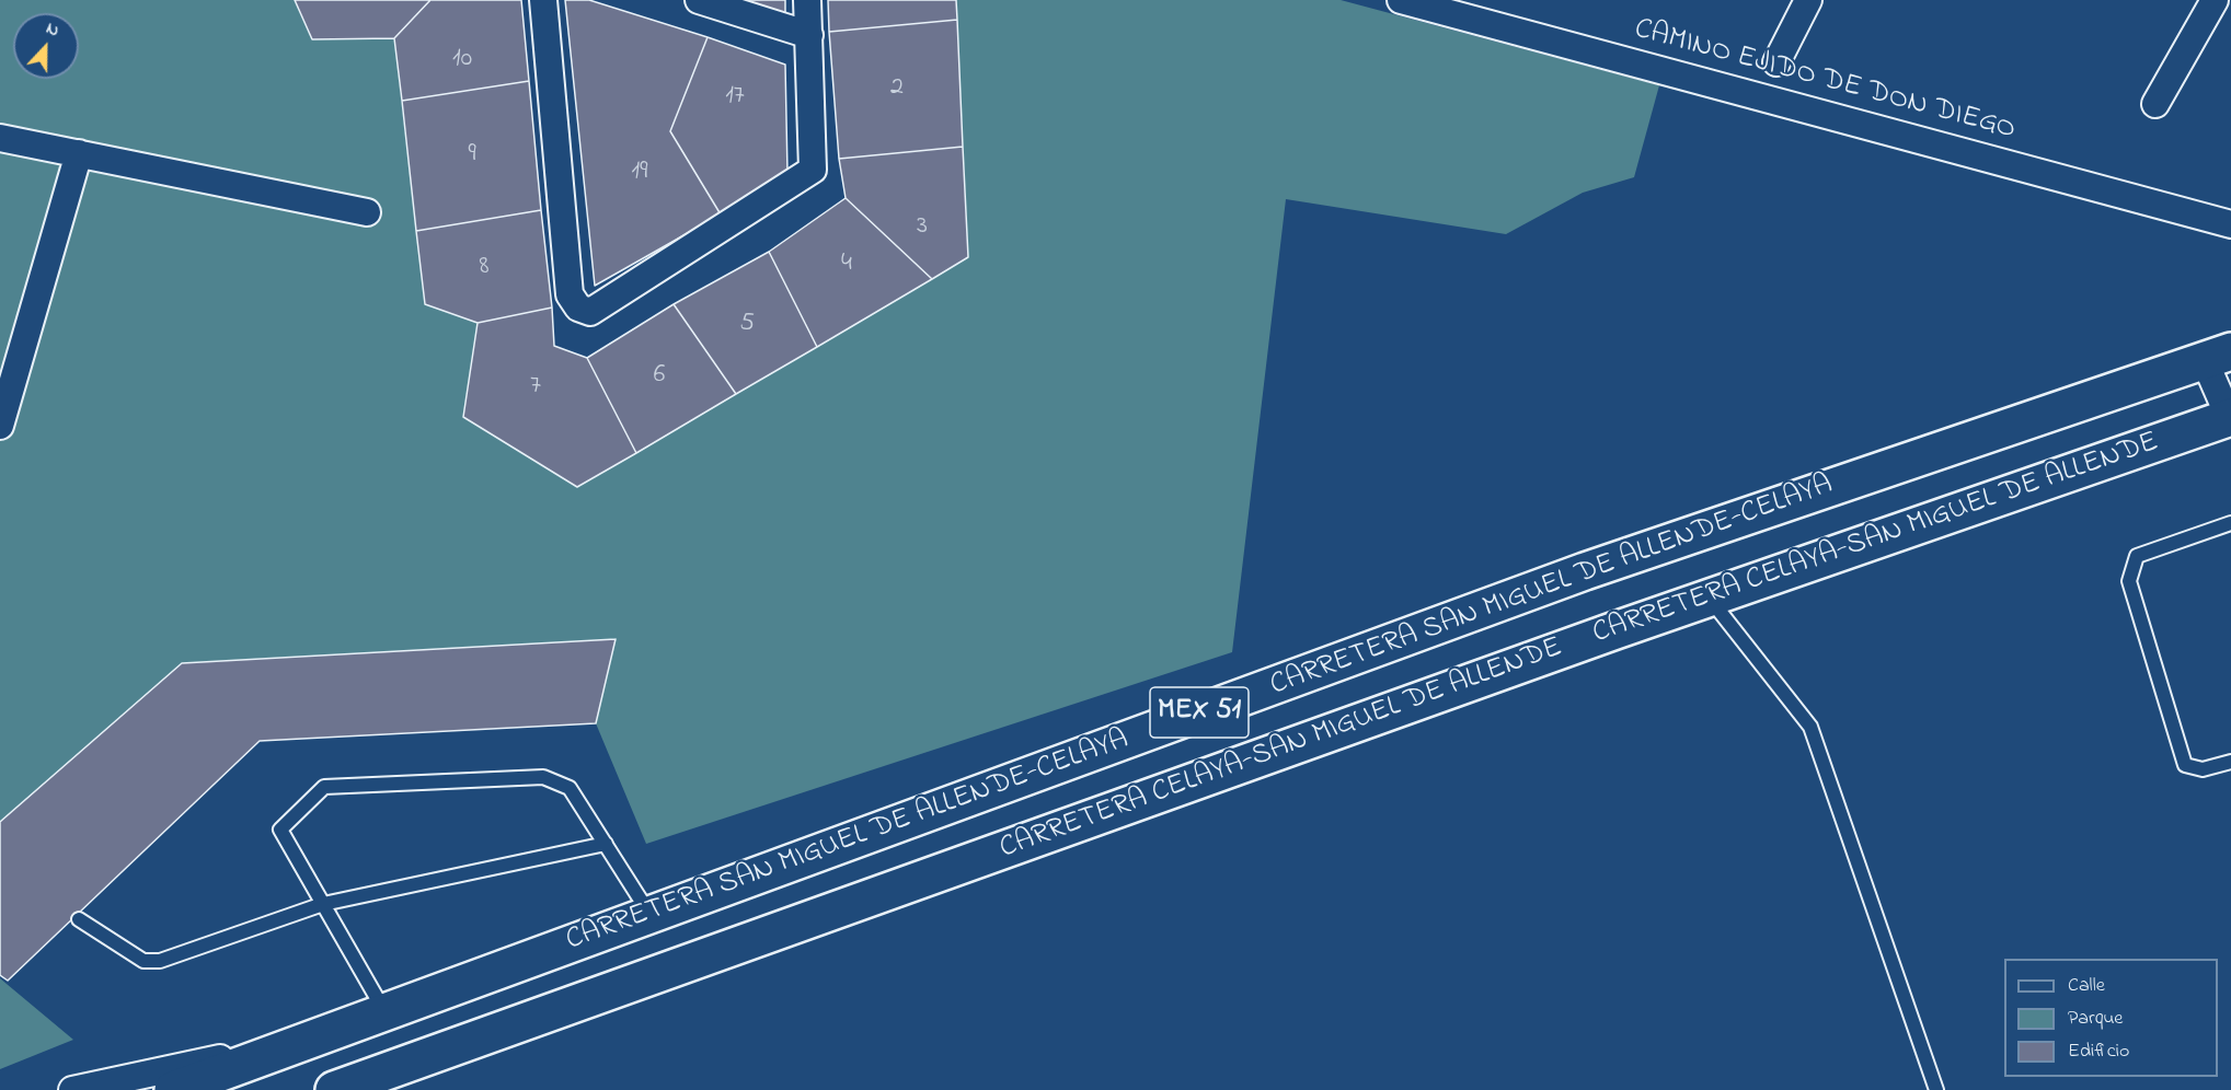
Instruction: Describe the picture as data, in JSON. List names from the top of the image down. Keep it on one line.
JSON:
{"streets":{"main road":["CARRETERA CELAYA-SAN MIGUEL DE ALLENDE","CARRETERA SAN MIGUEL DE ALLENDE-CELAYA","MEX 51"],"street":["CAMINO EJIDO DE DON DIEGO"]},"house_numbers":["10","2","17","9","19","3","4","8","5","6","7"],"legend":["Calle","Parque","Edificio"],"north":"top"}
